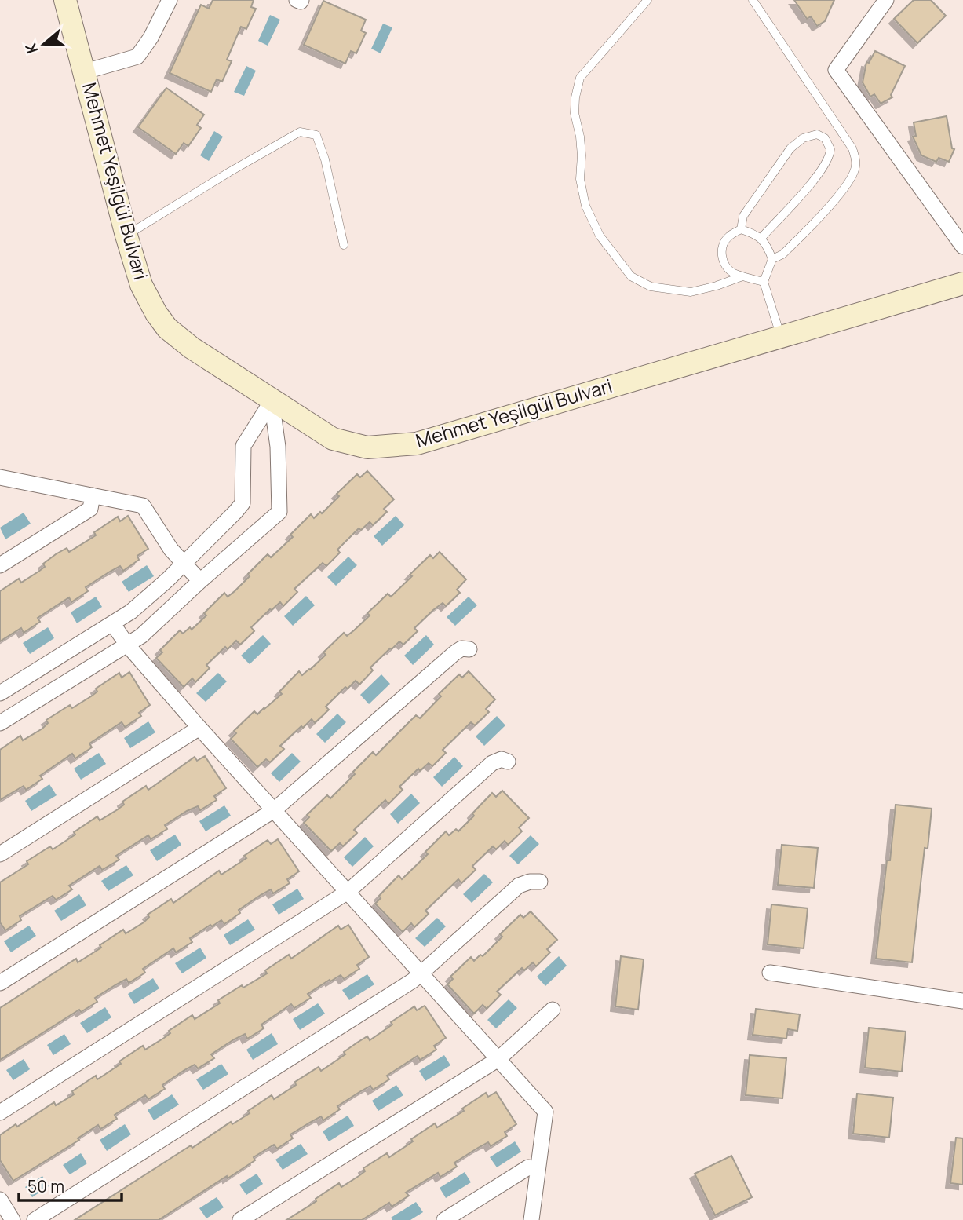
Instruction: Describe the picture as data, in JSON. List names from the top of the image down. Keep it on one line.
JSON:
{"streets":{"main road":["Mehmet Yeşilgül Bulvari"]},"scale_bar":"50 m","north":"left"}
